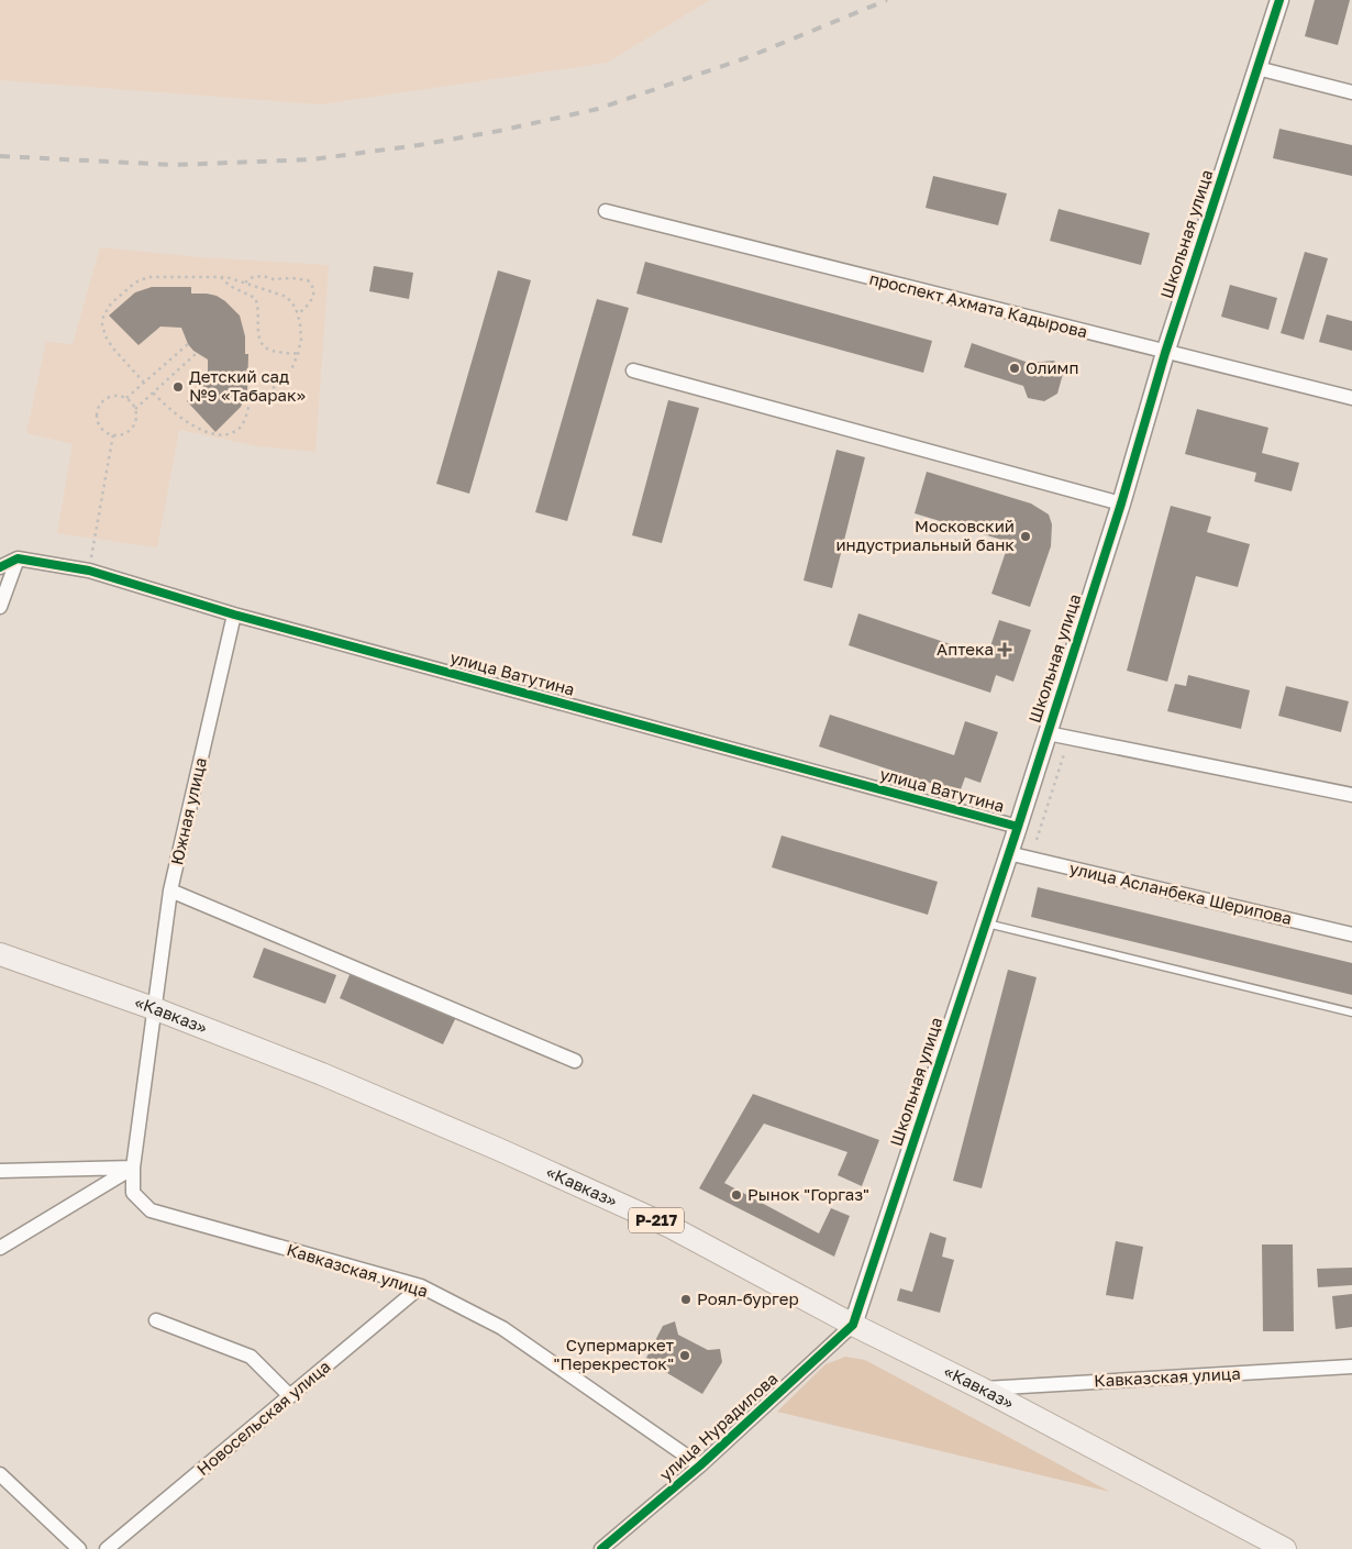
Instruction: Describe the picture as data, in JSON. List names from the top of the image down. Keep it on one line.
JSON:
{"streets":{"main road":["«Кавказ»","Р-217"],"street":["Школьная улица","проспект Ахмата Кадырова","улица Ватутина","Южная улица","улица Асланбека Шерипова","Кавказская улица","Новосельская улица","улица Нурадилова"]},"crossings":[["Школьная улица","проспект Ахмата Кадырова"],["Школьная улица","улица Ватутина"],["Школьная улица","улица Асланбека Шерипова"],["Школьная улица","«Кавказ»"],["Школьная улица","улица Нурадилова"],["улица Ватутина","Южная улица"],["Южная улица","«Кавказ»"],["Южная улица","Кавказская улица"],["«Кавказ»","Кавказская улица"],["«Кавказ»","улица Нурадилова"],["Кавказская улица","Новосельская улица"],["Кавказская улица","улица Нурадилова"]],"places":{"other":["Олимп","Детский сад №9 «Табарак»","Московский индустриальный банк","Рынок \"Горгаз\"","Роял-бургер","Супермаркет \"Перекресток\""],"health":["Аптека"]}}
